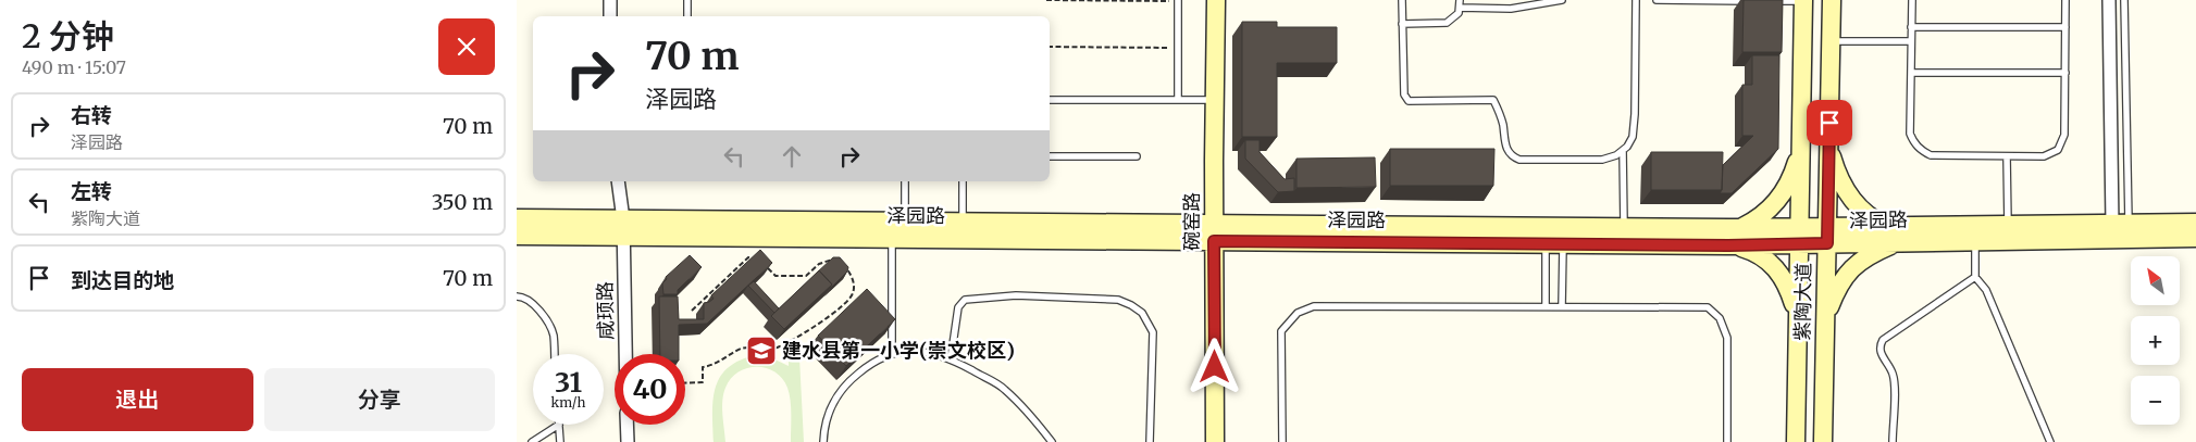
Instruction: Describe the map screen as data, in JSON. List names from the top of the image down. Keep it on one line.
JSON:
{"streets":{"street":["泽园路","碗窑路","紫陶大道","咸顼路"]},"crossings":[["泽园路","碗窑路"],["泽园路","紫陶大道"],["泽园路","咸顼路"]],"places":{"school or university":["建水县第一小学(崇文校区)"]},"north":"top left","page":{"heading":["2 分钟","490 m · 15:07"],"turn":["70 m","泽园路"],"list":[{"name":"右转","note":"泽园路","value":"70 m"},{"name":"左转","note":"紫陶大道","value":"350 m"},{"name":"到达目的地","value":"70 m"}],"map_buttons":["+","−"],"speed":"31 km/h","limit":"40","buttons":["退出","分享"]}}
